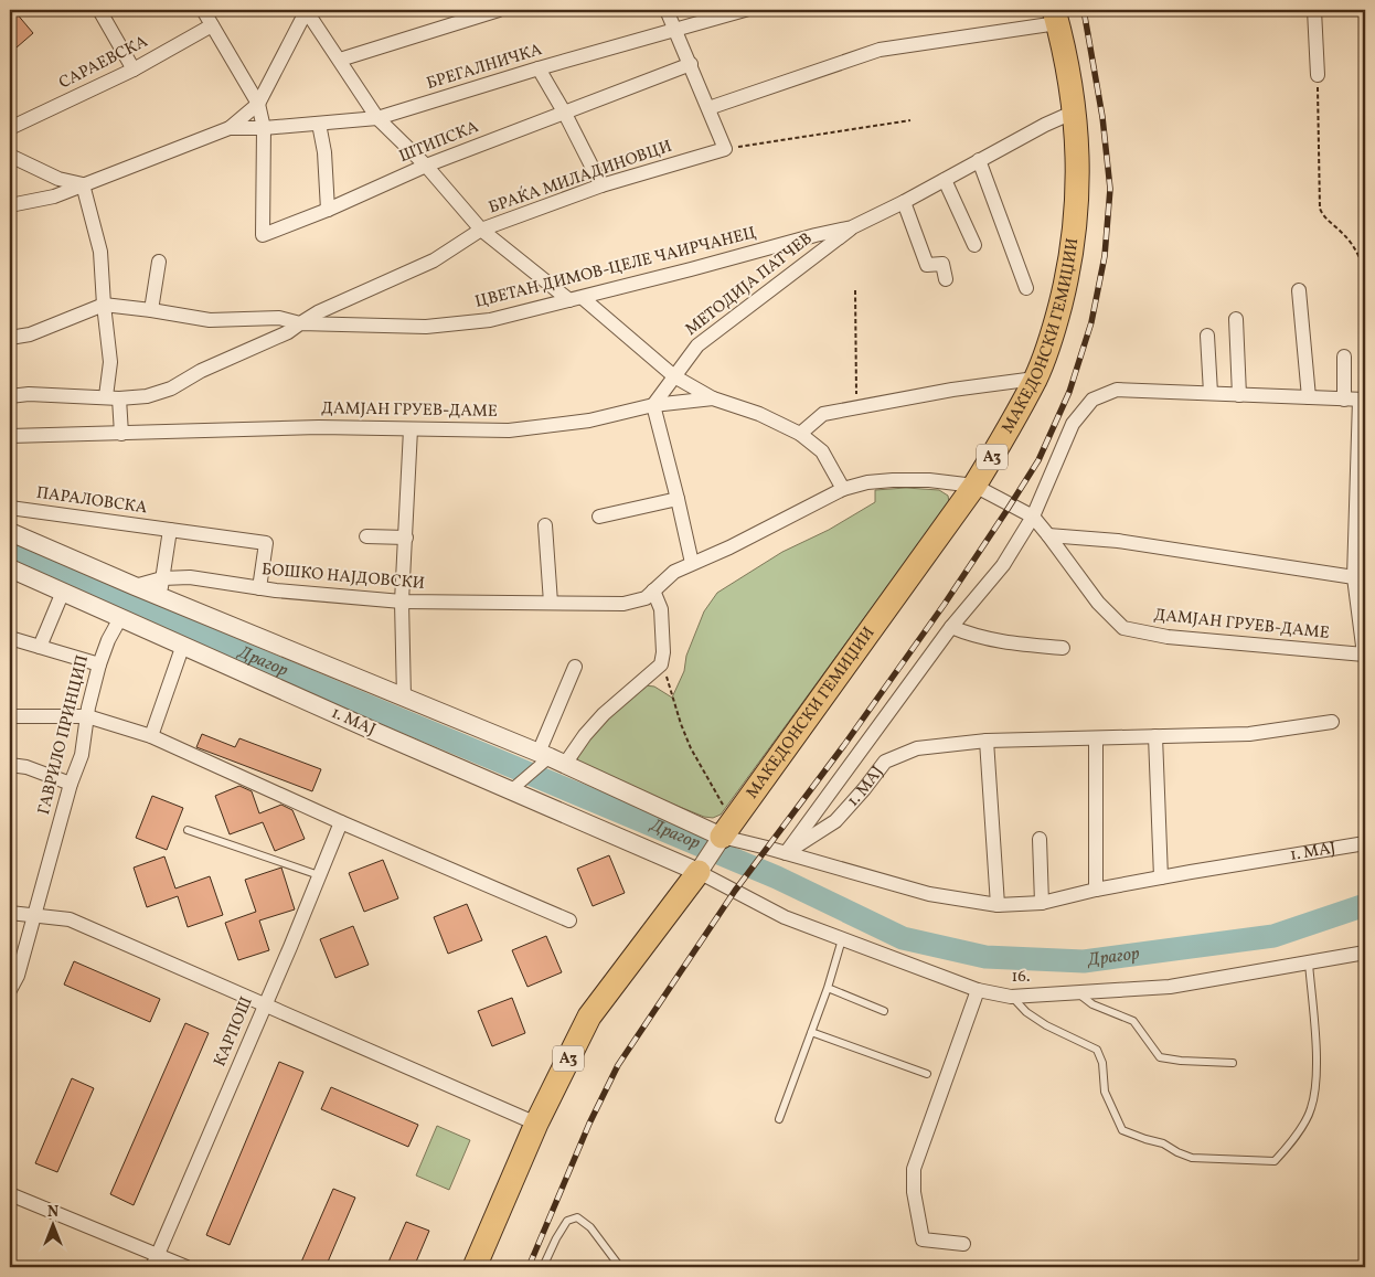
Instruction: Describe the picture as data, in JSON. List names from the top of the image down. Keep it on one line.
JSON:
{"streets":{"main road":["МАКЕДОНСКИ ГЕМИЏИИ","A3"],"street":["САРАЕВСКА","БРЕГАЛНИЧКА","ШТИПСКА","БРАЌА МИЛАДИНОВЦИ","ЦВЕТАН ДИМОВ-ЦЕЛЕ ЧАИРЧАНЕЦ","МЕТОДИЈА ПАТЧЕВ","ДАМЈАН ГРУЕВ-ДАМЕ","ПАРАЛОВСКА","БОШКО НАЈДОВСКИ","1. МАЈ","ГАВРИЛО ПРИНЦИП","16.","КАРПОШ"]},"crossings":[["БРЕГАЛНИЧКА","ШТИПСКА"],["БРАЌА МИЛАДИНОВЦИ","ЦВЕТАН ДИМОВ-ЦЕЛЕ ЧАИРЧАНЕЦ"],["ЦВЕТАН ДИМОВ-ЦЕЛЕ ЧАИРЧАНЕЦ","МЕТОДИЈА ПАТЧЕВ"],["ЦВЕТАН ДИМОВ-ЦЕЛЕ ЧАИРЧАНЕЦ","МАКЕДОНСКИ ГЕМИЏИИ"],["МЕТОДИЈА ПАТЧЕВ","ДАМЈАН ГРУЕВ-ДАМЕ"],["МАКЕДОНСКИ ГЕМИЏИИ","ДАМЈАН ГРУЕВ-ДАМЕ"],["МАКЕДОНСКИ ГЕМИЏИИ","A3"],["МАКЕДОНСКИ ГЕМИЏИИ","1. МАЈ"],["ДАМЈАН ГРУЕВ-ДАМЕ","БОШКО НАЈДОВСКИ"],["ДАМЈАН ГРУЕВ-ДАМЕ","1. МАЈ"],["A3","1. МАЈ"],["A3","16."],["ПАРАЛОВСКА","БОШКО НАЈДОВСКИ"],["БОШКО НАЈДОВСКИ","1. МАЈ"],["1. МАЈ","ГАВРИЛО ПРИНЦИП"],["1. МАЈ","16."]],"water":["Драгор"],"north":"top"}
